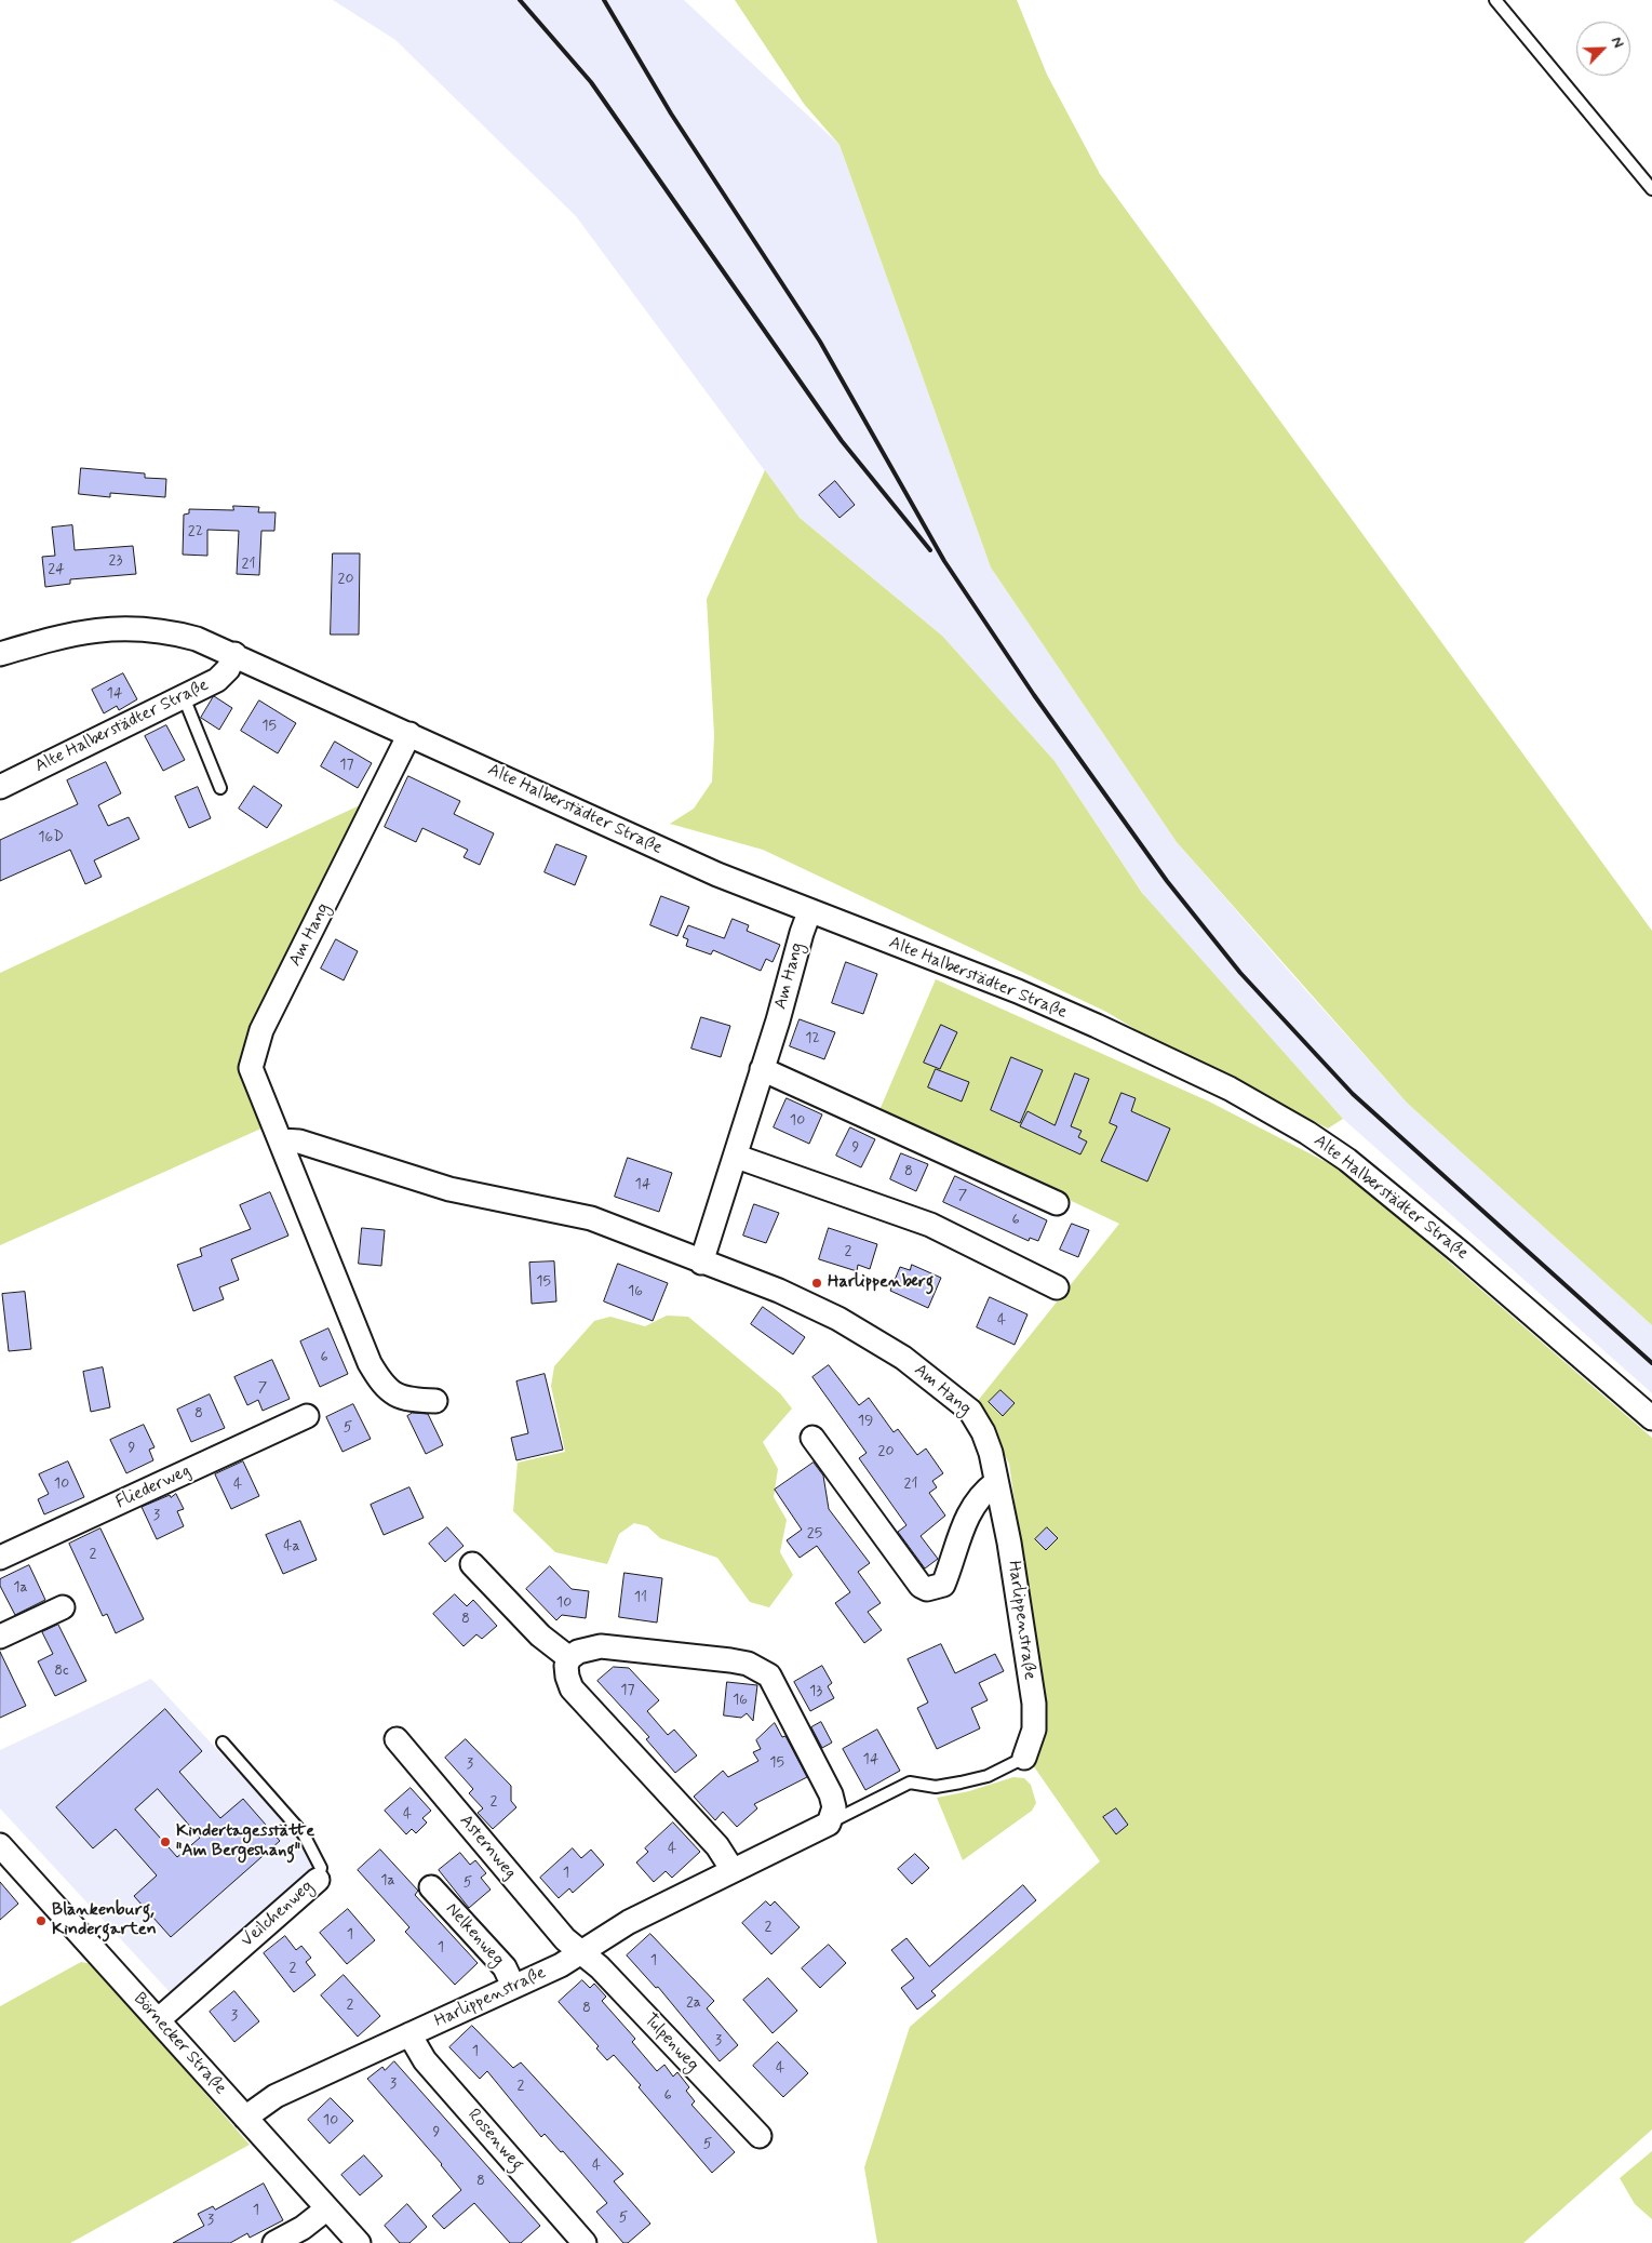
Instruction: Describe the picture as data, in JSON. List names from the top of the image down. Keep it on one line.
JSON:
{"streets":{"street":["Alte Halberstädter Straße","Am Hang","Fliederweg","Harlippenstraße","Asternweg","Veilchenweg","Nelkenweg","Tulpenweg","Börnecker Straße","Rosenweg"]},"crossings":[["Alte Halberstädter Straße","Am Hang"],["Am Hang","Harlippenstraße"],["Harlippenstraße","Asternweg"],["Harlippenstraße","Nelkenweg"],["Harlippenstraße","Tulpenweg"],["Harlippenstraße","Börnecker Straße"],["Harlippenstraße","Rosenweg"],["Asternweg","Tulpenweg"],["Veilchenweg","Börnecker Straße"]],"places":["Harlippenberg","Kindertagesstätte \"Am Bergeshang\"","Blankenburg, Kindergarten"],"house_numbers":["22","23","21","24","20","14","15","17","16D","12","10","9","8","14","7","6","2","15","16","4","6","7","8","19","5","9","20","10","21","4","3","25","4a","2","1a","11","10","8","8c","17","13","16","14","15","3","2","4","4","1","1a","5","2","1","1","1","2","2a","2","8","3","3","1","4","3","2","6","10","9","5","4","8","1","5","3"],"north":"top right"}
